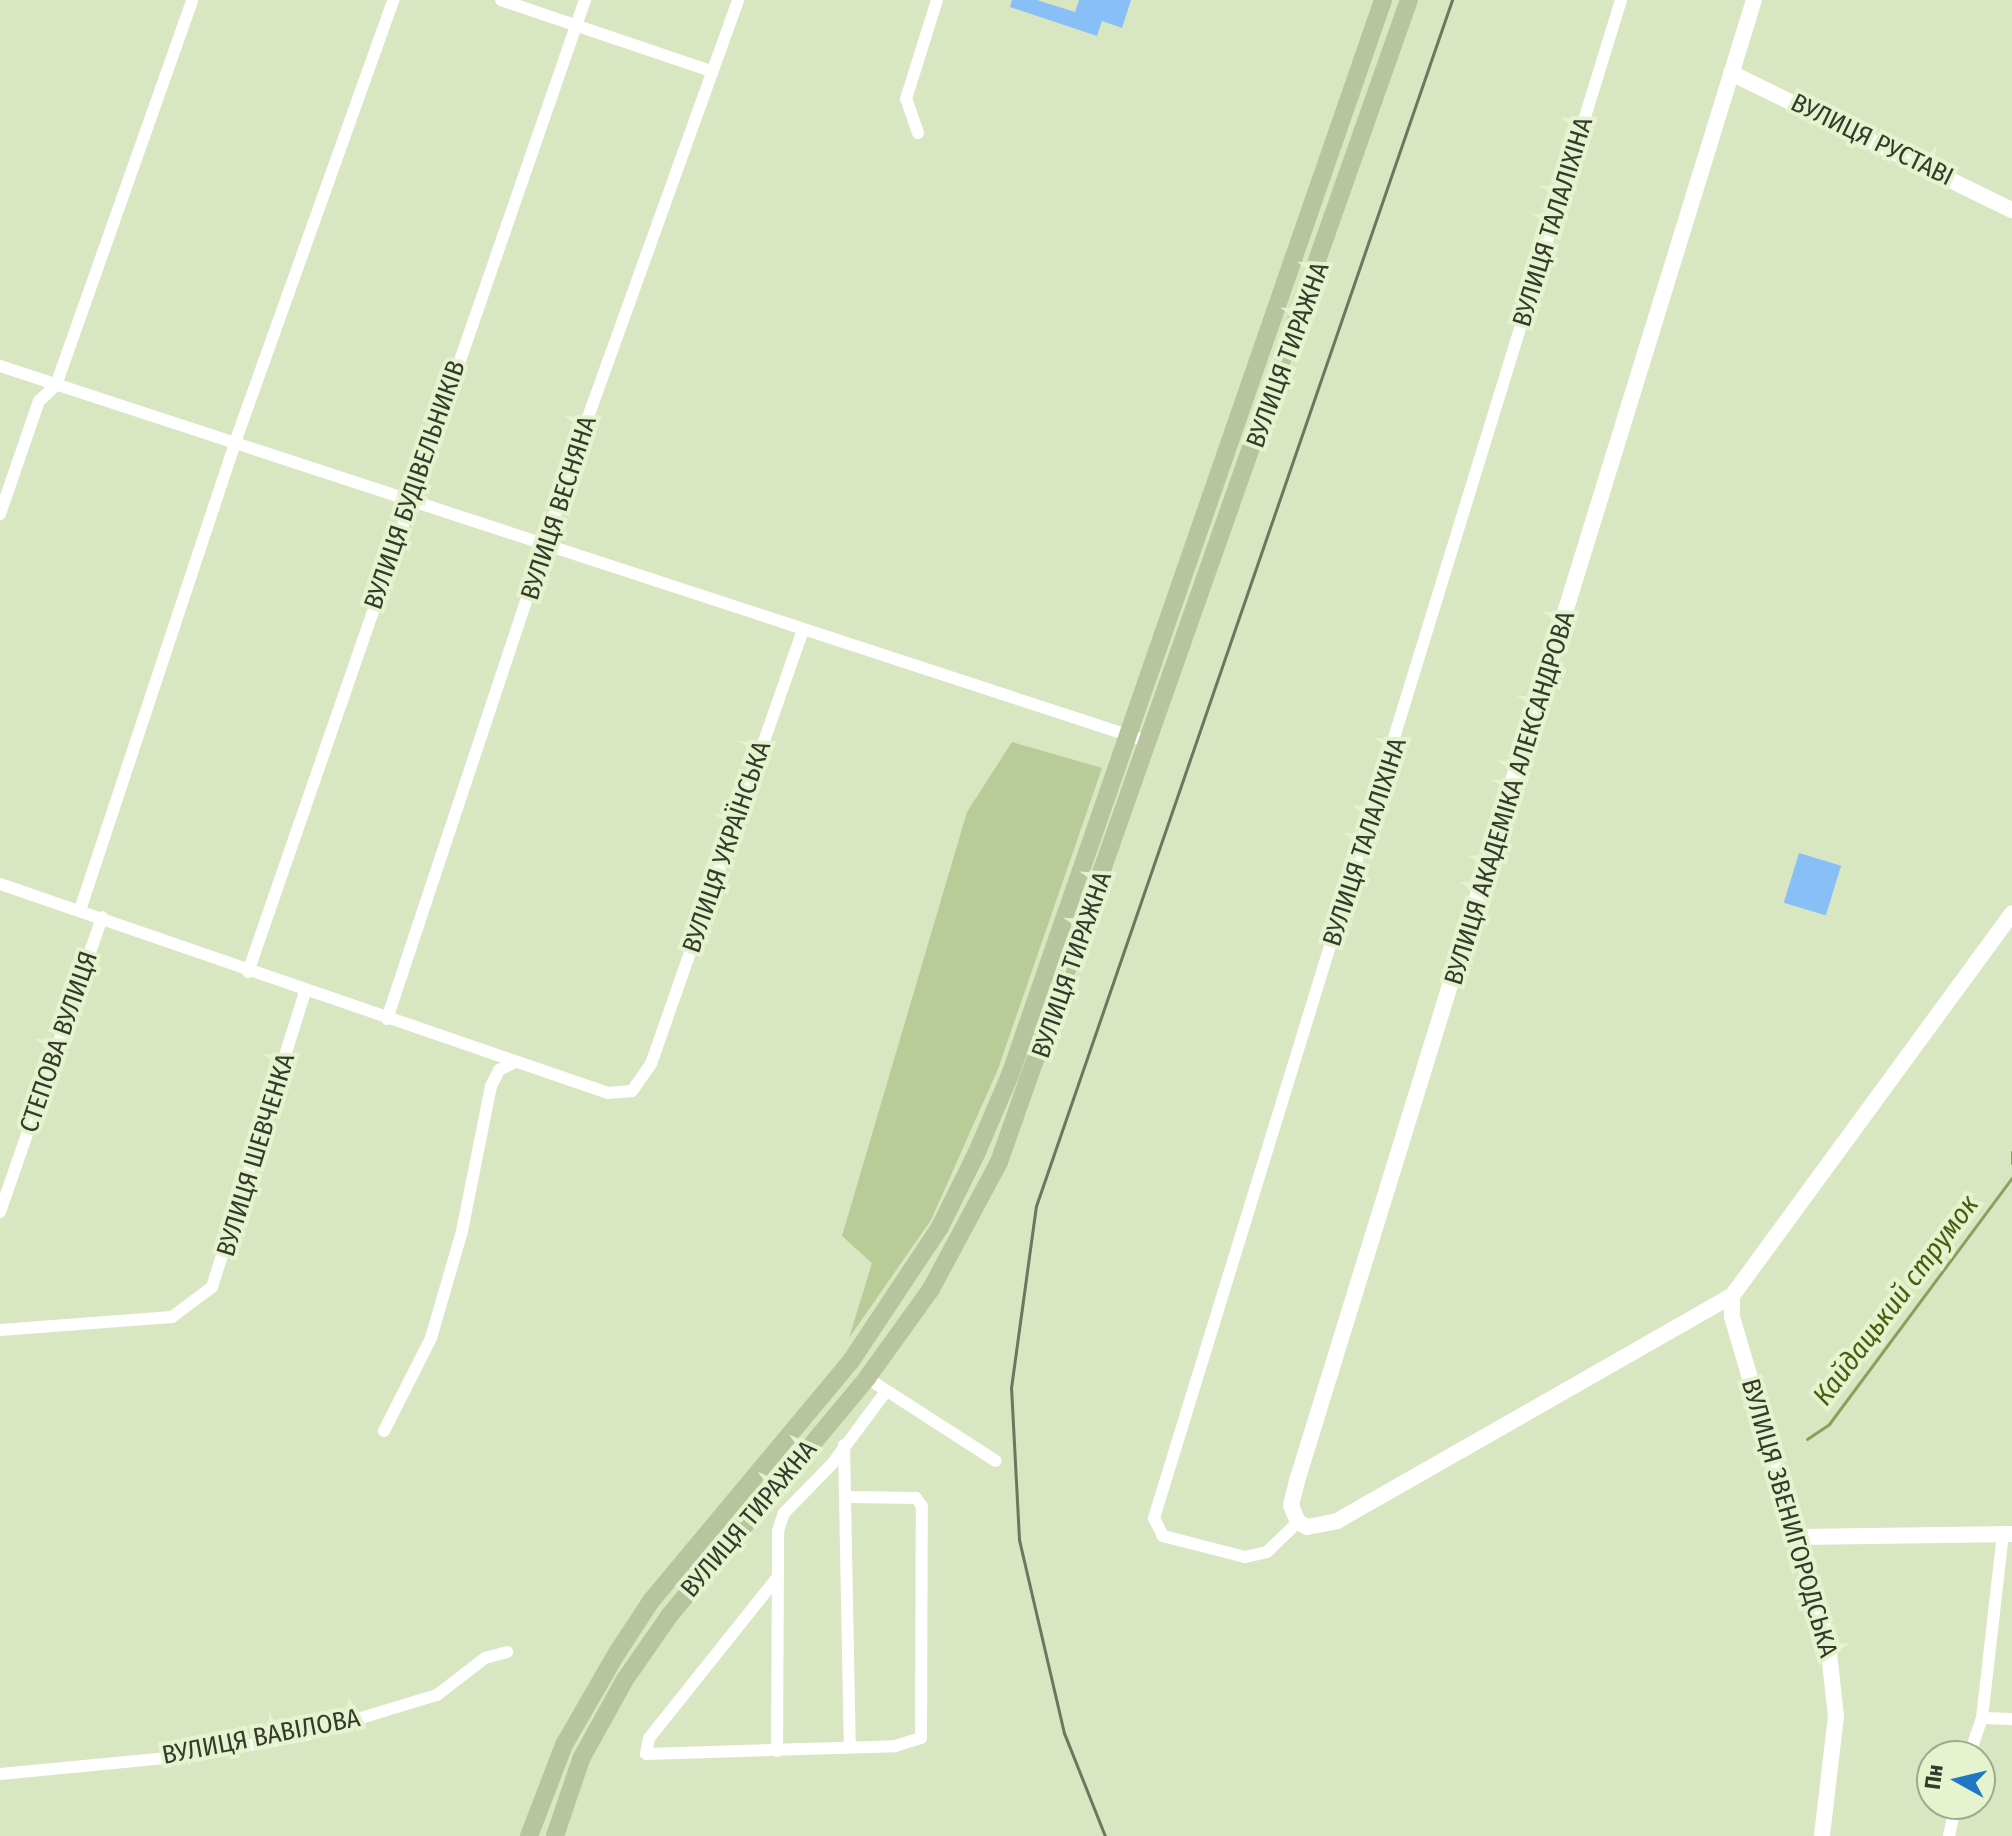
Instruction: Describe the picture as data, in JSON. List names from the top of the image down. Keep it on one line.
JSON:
{"streets":{"main road":["ВУЛИЦЯ ТИРАЖНА"],"street":["ВУЛИЦЯ РУСТАВІ","ВУЛИЦЯ ТАЛАЛІХІНА","ВУЛИЦЯ БУДІВЕЛЬНИКІВ","ВУЛИЦЯ ВЕСНЯНА","ВУЛИЦЯ АКАДЕМІКА АЛЕКСАНДРОВА","ВУЛИЦЯ УКРАЇНСЬКА","СТЕПОВА ВУЛИЦЯ","ВУЛИЦЯ ШЕВЧЕНКА","ВУЛИЦЯ ЗВЕНИГОРОДСЬКА","ВУЛИЦЯ ВАВІЛОВА"]},"crossings":[["ВУЛИЦЯ РУСТАВІ","ВУЛИЦЯ АКАДЕМІКА АЛЕКСАНДРОВА"],["ВУЛИЦЯ ТАЛАЛІХІНА","ВУЛИЦЯ АКАДЕМІКА АЛЕКСАНДРОВА"]],"water":["Кайдацький струмок"],"north":"left"}
